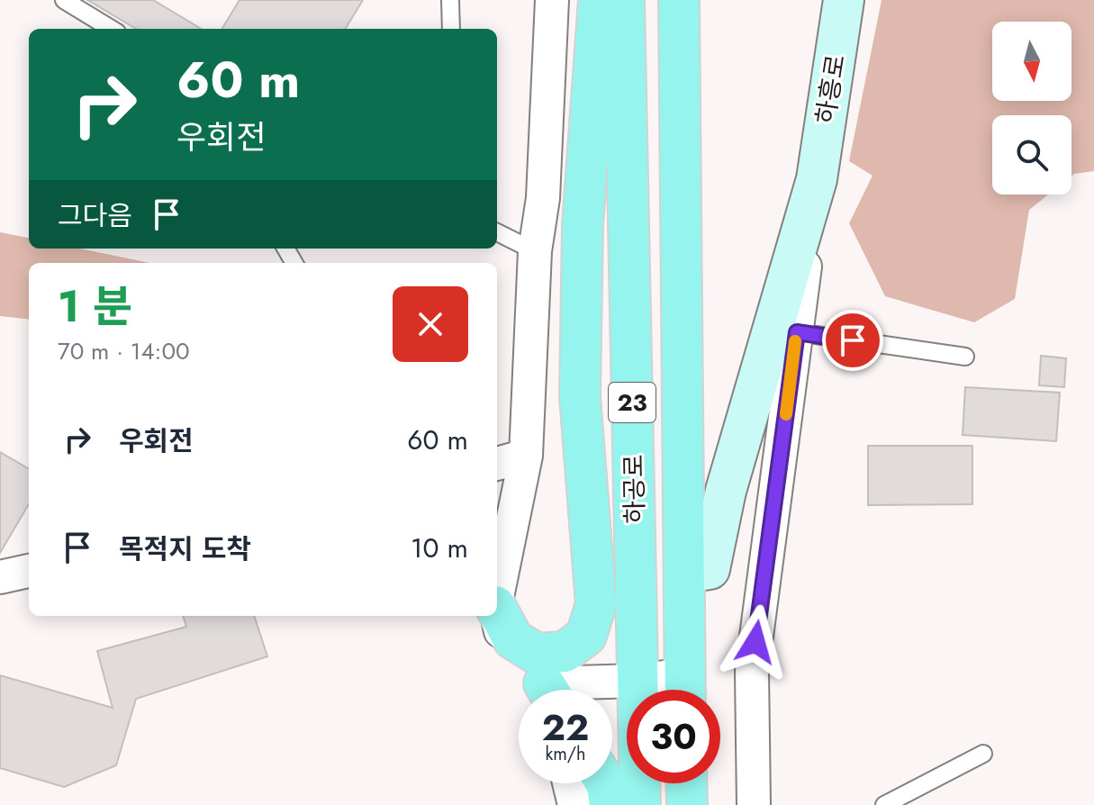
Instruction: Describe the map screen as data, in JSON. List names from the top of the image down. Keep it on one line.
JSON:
{"streets":{"main road":["23","하공로"],"street":["하흥로"]},"crossings":[["하흥로","하공로"]],"north":"bottom","page":{"turn":["60 m","우회전"],"then":"그다음","heading":["1 분","70 m · 14:00"],"list":[{"name":"우회전","value":"60 m"},{"name":"목적지 도착","value":"10 m"}],"speed":"22 km/h","limit":"30"}}
